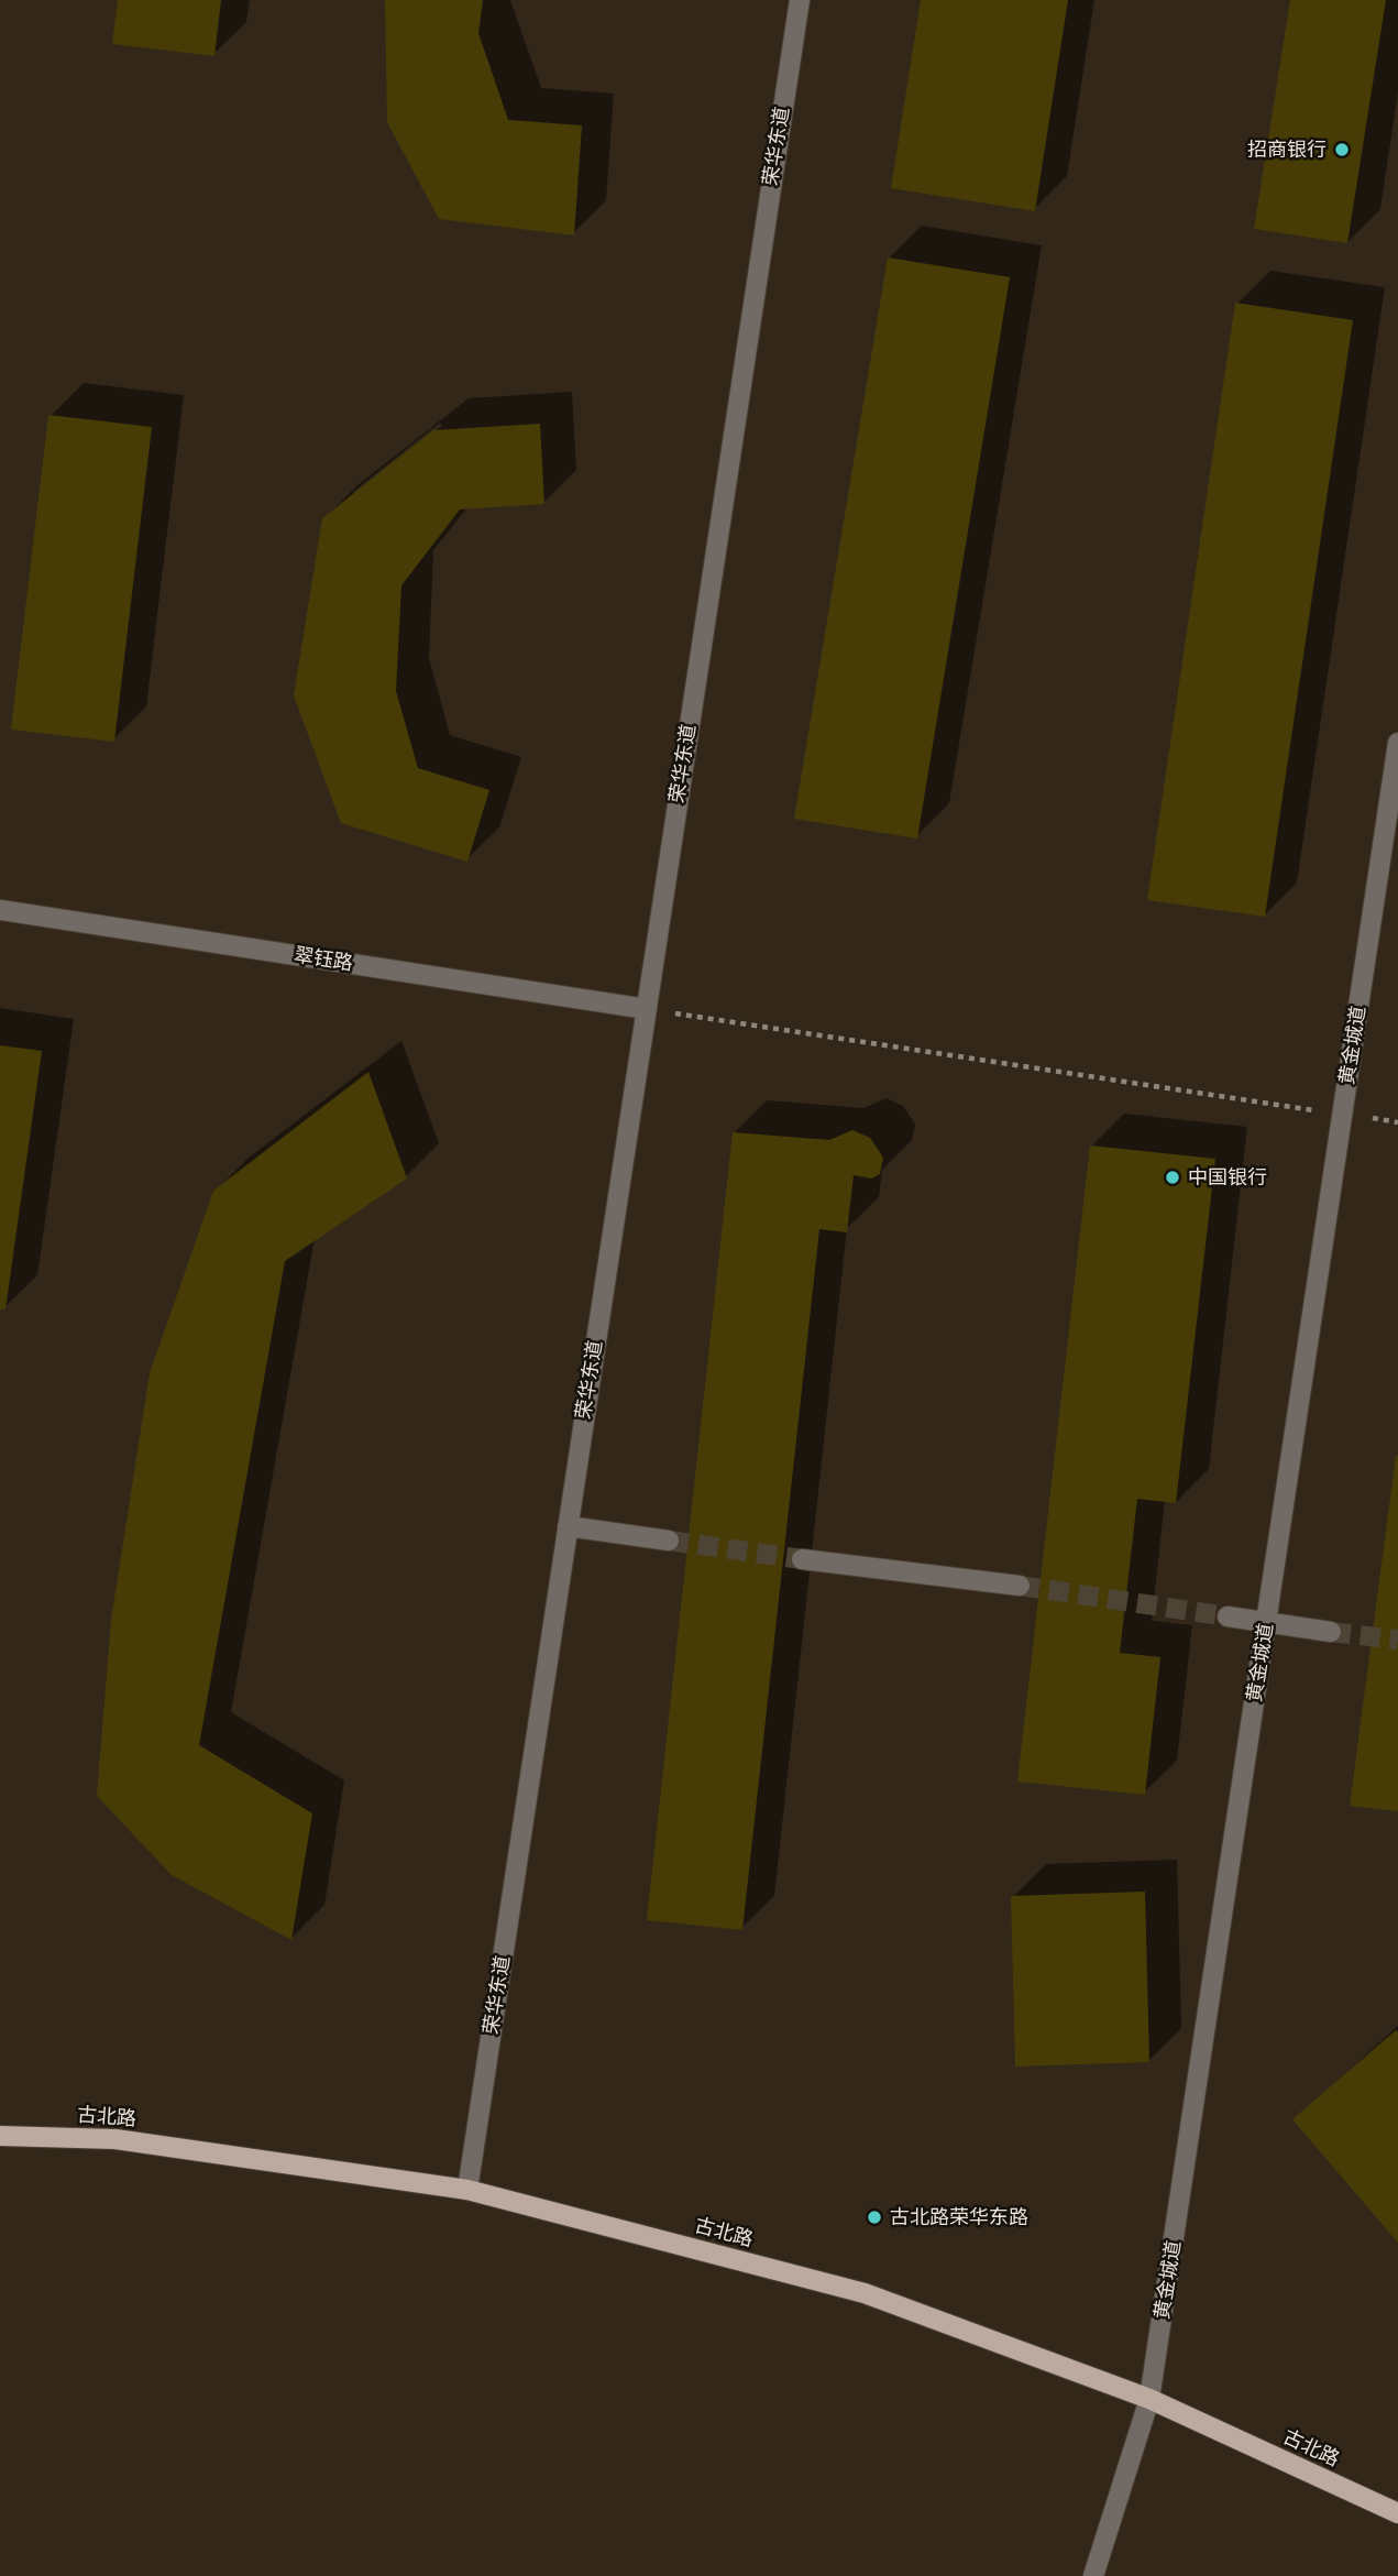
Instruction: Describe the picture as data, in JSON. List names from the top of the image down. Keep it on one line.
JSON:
{"streets":{"main road":["古北路"],"street":["荣华东道","翠钰路","黄金城道"]},"crossings":[["荣华东道","翠钰路"],["荣华东道","古北路"],["黄金城道","古北路"]],"places":["招商银行","中国银行","古北路荣华东路"]}
